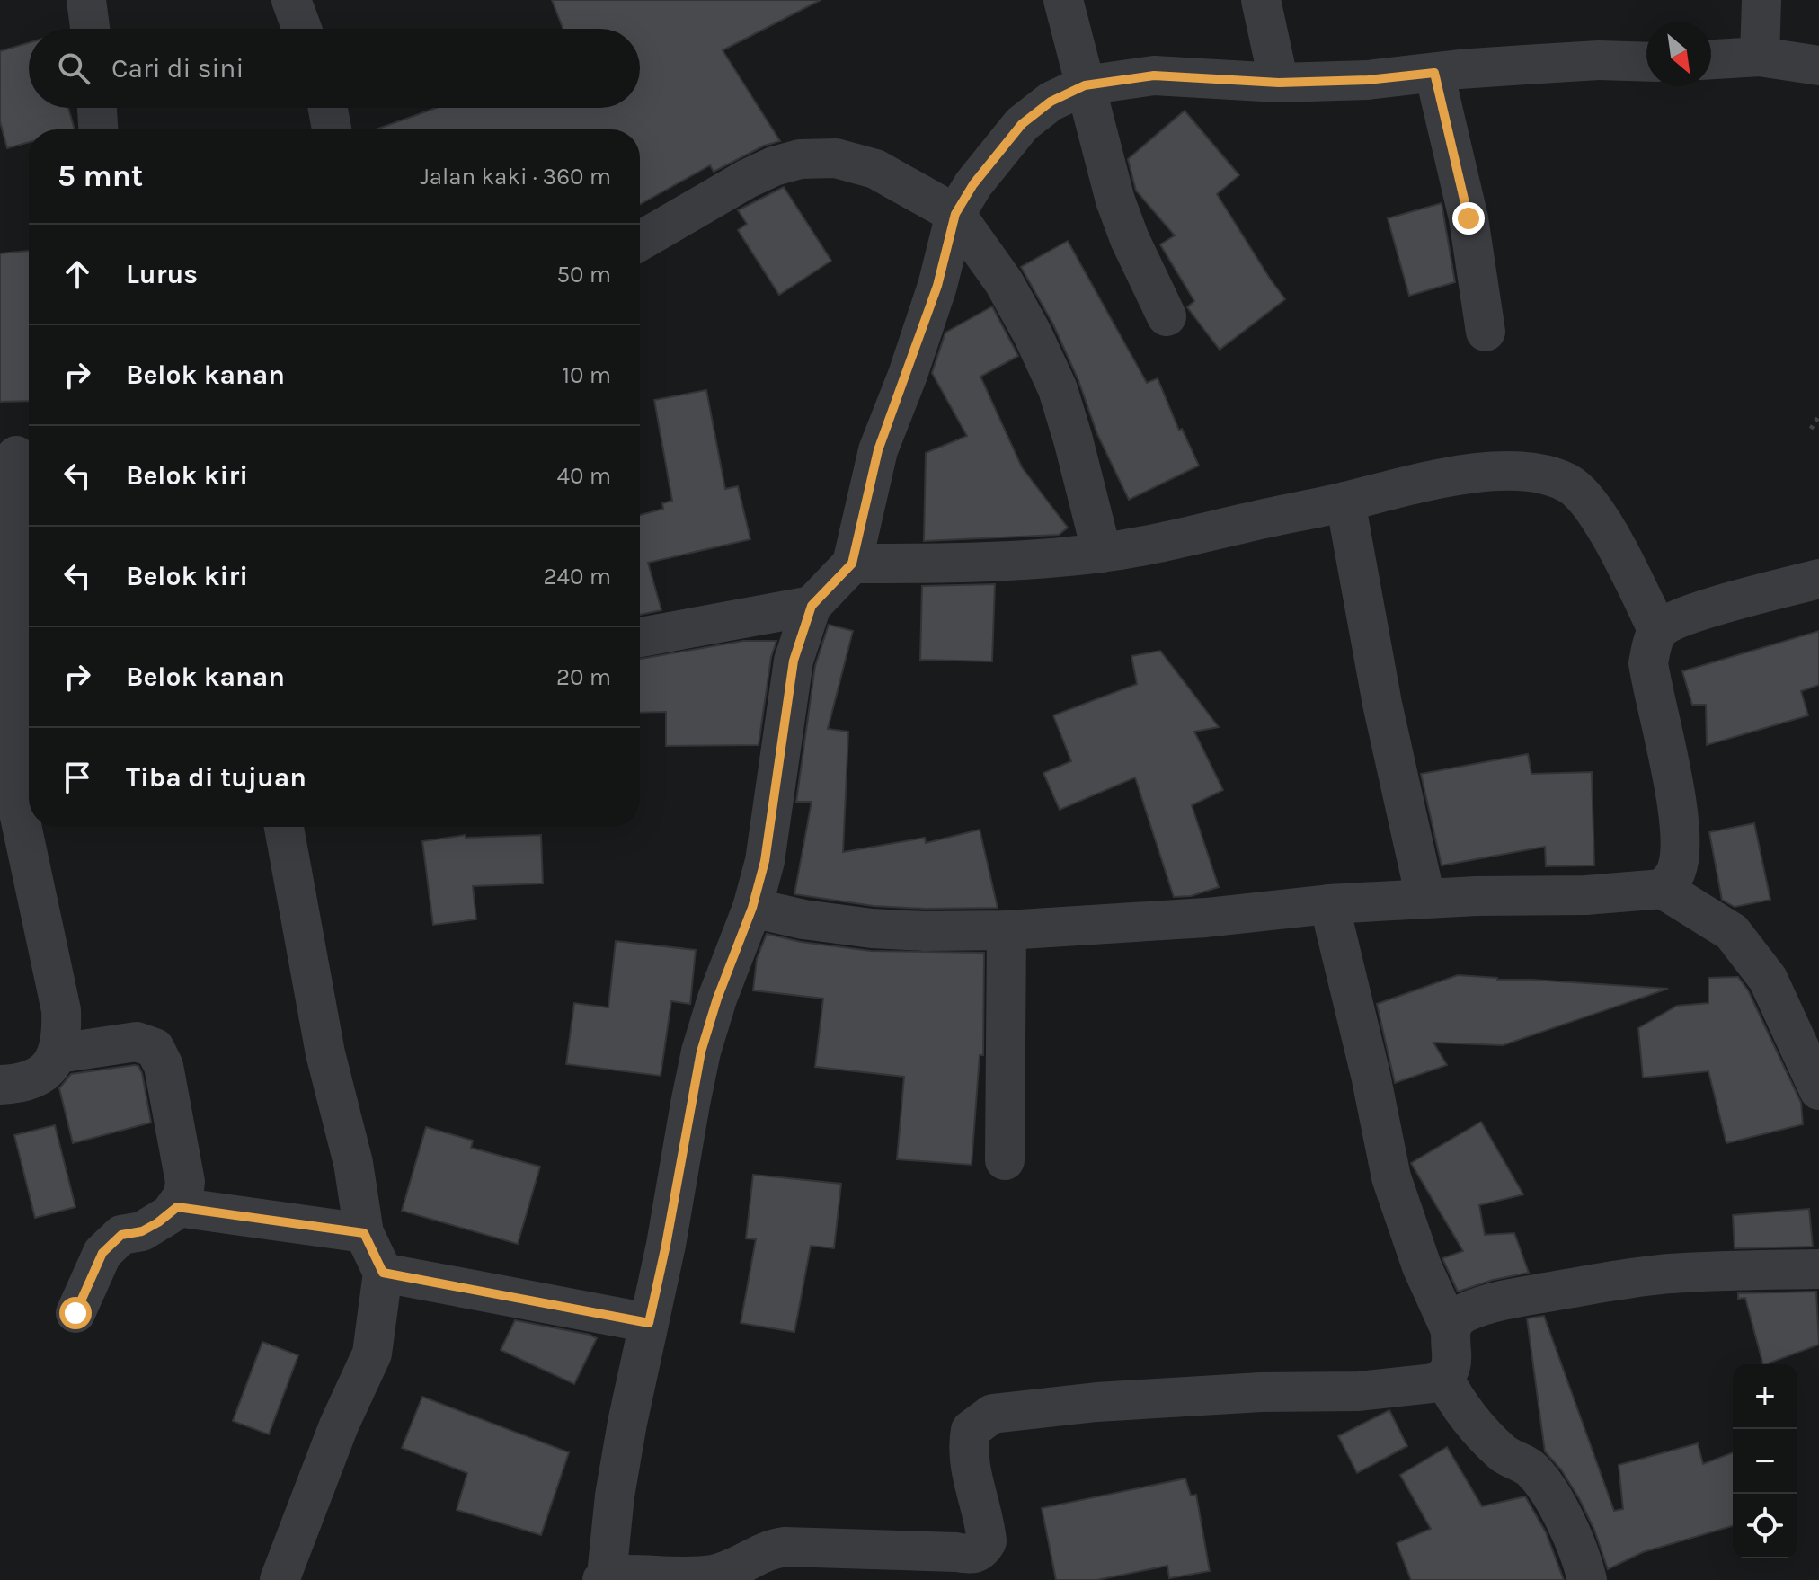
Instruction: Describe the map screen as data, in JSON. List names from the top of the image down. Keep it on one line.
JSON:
{"north":"bottom right","page":{"search":"Cari di sini","heading":["5 mnt","Jalan kaki · 360 m"],"list":[["Lurus","50 m"],["Belok kanan","10 m"],["Belok kiri","40 m"],["Belok kiri","240 m"],["Belok kanan","20 m"],"Tiba di tujuan"],"map_buttons":["+","−"]}}
